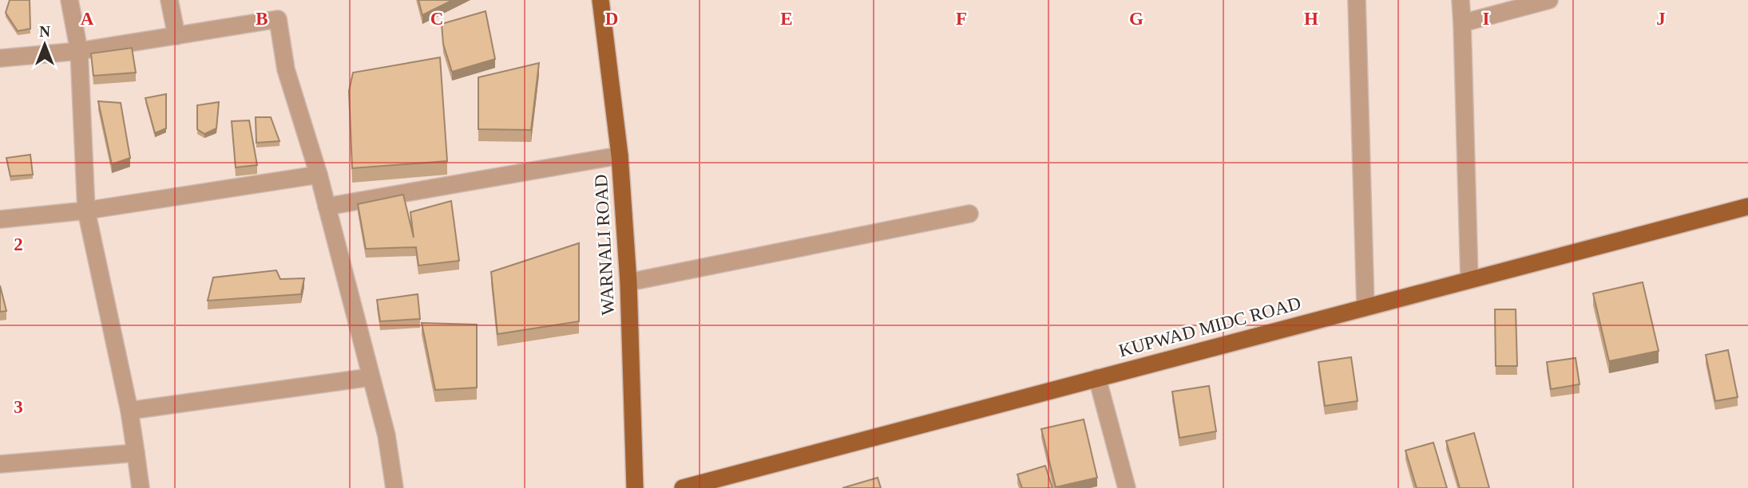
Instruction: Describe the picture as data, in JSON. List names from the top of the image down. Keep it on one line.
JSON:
{"streets":{"main road":["WARNALI ROAD","KUPWAD MIDC ROAD"]},"north":"top","grid":{"columns":["A","B","C","D","E","F","G","H","I","J"],"rows":["2","3"]}}
